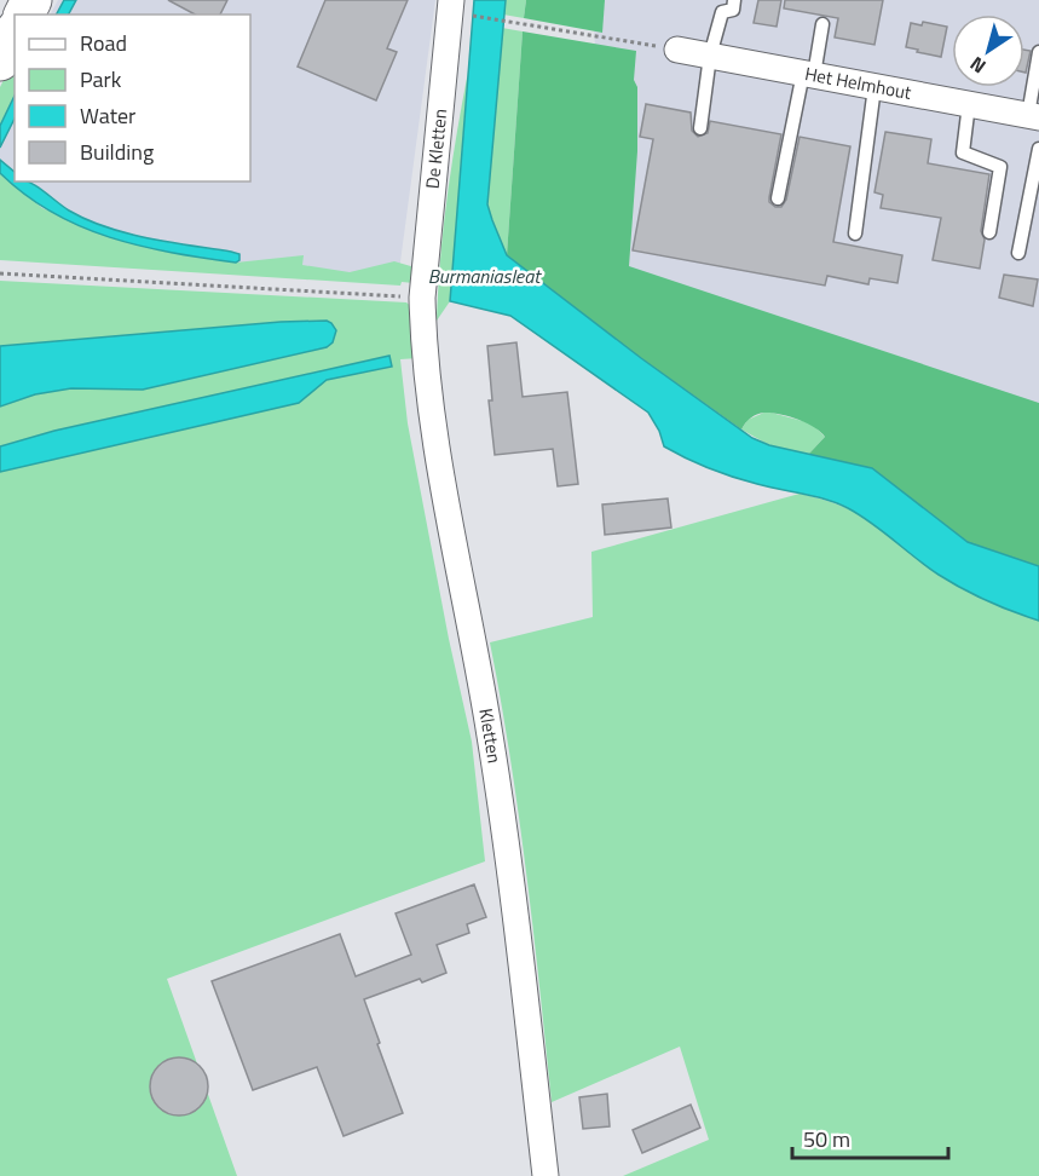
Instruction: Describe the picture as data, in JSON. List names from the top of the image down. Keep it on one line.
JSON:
{"streets":{"street":["Het Helmhout","De Kletten","Kletten"]},"crossings":[["De Kletten","Kletten"]],"water":["Burmaniasleat"],"legend":["Road","Park","Water","Building"],"scale_bar":"50 m","north":"bottom left"}
